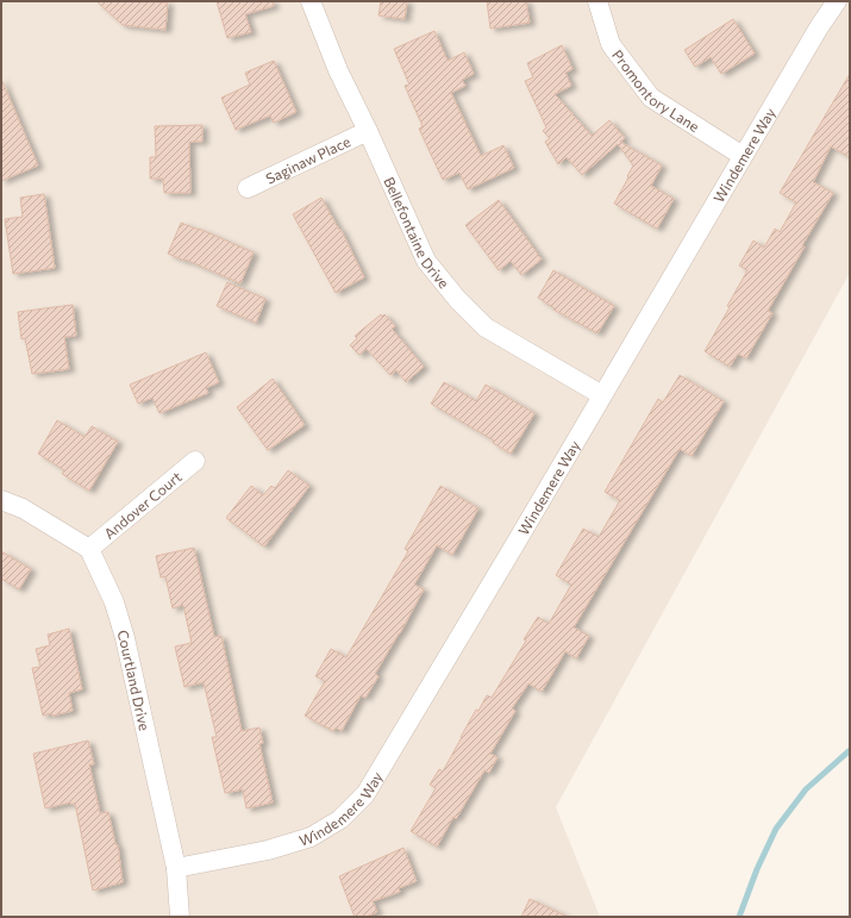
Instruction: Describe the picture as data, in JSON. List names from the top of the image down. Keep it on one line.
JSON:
{"streets":{"street":["Promontory Lane","Windemere Way","Saginaw Place","Bellefontaine Drive","Andover Court","Courtland Drive"]},"crossings":[["Promontory Lane","Windemere Way"],["Windemere Way","Bellefontaine Drive"],["Windemere Way","Courtland Drive"],["Saginaw Place","Bellefontaine Drive"],["Andover Court","Courtland Drive"]]}
